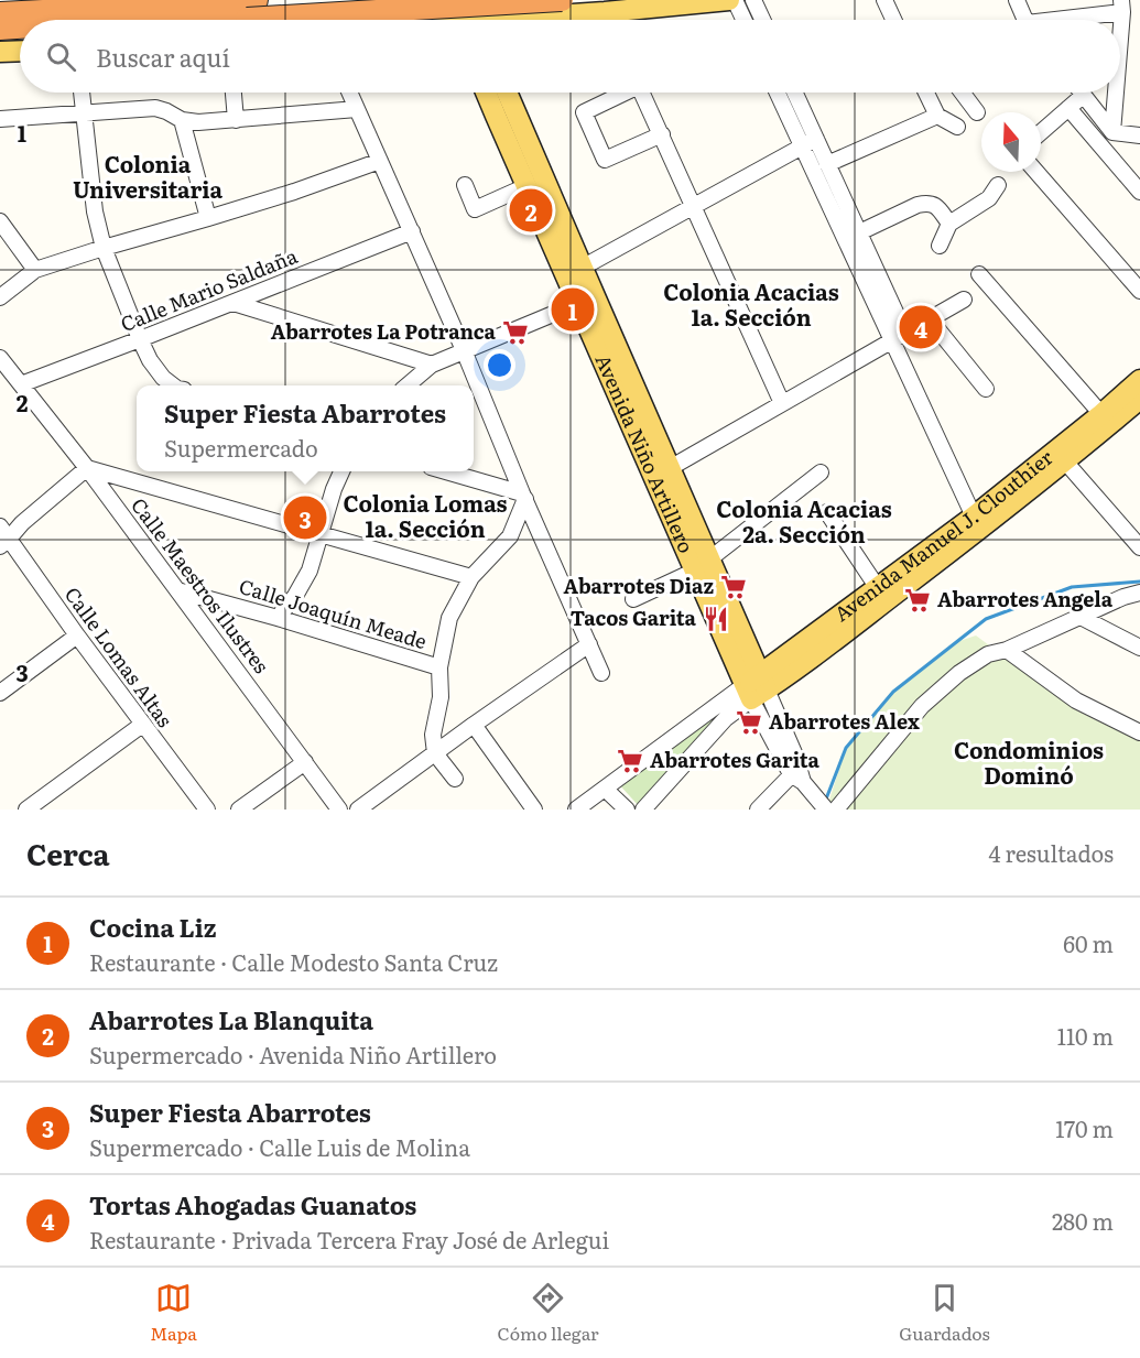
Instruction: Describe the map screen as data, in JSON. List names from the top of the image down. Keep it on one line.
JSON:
{"streets":{"main road":["Avenida Niño Artillero","Avenida Manuel J. Clouthier"],"street":["Calle Mario Saldaña","Calle Maestros Ilustres","Calle Joaquín Meade","Calle Lomas Altas"]},"crossings":[["Calle Mario Saldaña","Calle Maestros Ilustres"],["Avenida Niño Artillero","Avenida Manuel J. Clouthier"],["Calle Maestros Ilustres","Calle Joaquín Meade"]],"districts":["Colonia Universitaria","Colonia Acacias 1a. Sección","Colonia Lomas 1a. Sección","Colonia Acacias 2a. Sección","Condominios Dominó"],"places":{"supermarket":["Abarrotes La Potranca","Abarrotes Diaz","Abarrotes Angela","Abarrotes Alex","Abarrotes Garita"],"restaurant":["Tacos Garita"]},"north":"top","page":{"search":"Buscar aquí","pins":["2","1","4","3"],"popup":["Super Fiesta Abarrotes","Supermercado"],"heading":["Cerca","4 resultados"],"list":[{"mark":"1","name":"Cocina Liz","note":"Restaurante · Calle Modesto Santa Cruz","value":"60 m"},{"mark":"2","name":"Abarrotes La Blanquita","note":"Supermercado · Avenida Niño Artillero","value":"110 m"},{"mark":"3","name":"Super Fiesta Abarrotes","note":"Supermercado · Calle Luis de Molina","value":"170 m"},{"mark":"4","name":"Tortas Ahogadas Guanatos","note":"Restaurante · Privada Tercera Fray José de Arlegui","value":"280 m"}],"nav":["Mapa","Cómo llegar","Guardados"]},"grid":{"rows":["1","2","3"]}}
